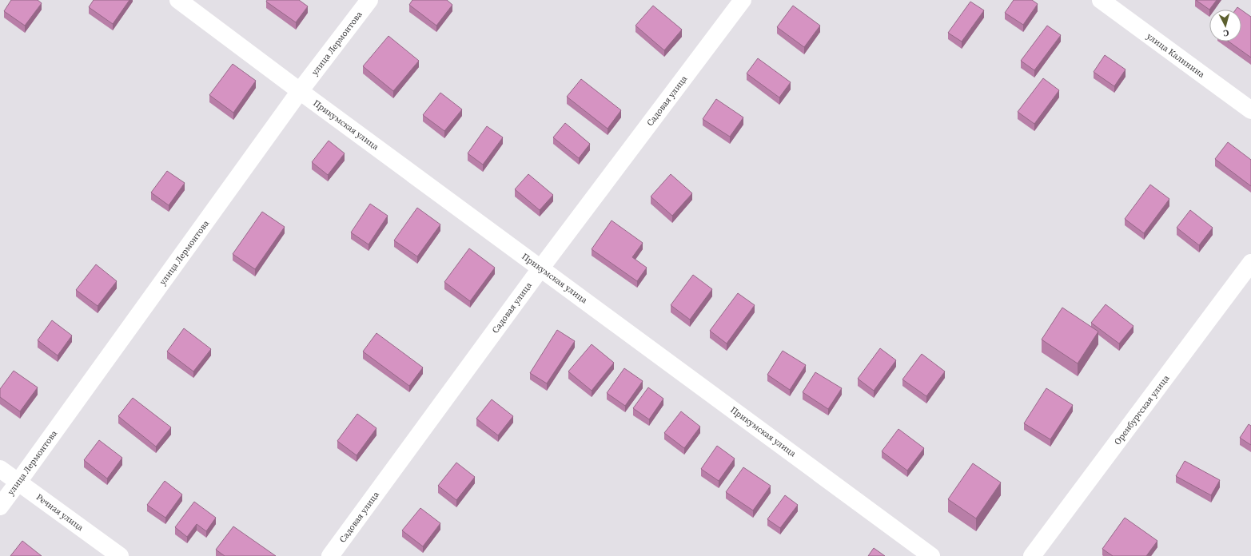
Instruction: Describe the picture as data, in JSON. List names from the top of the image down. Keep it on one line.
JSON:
{"streets":{"street":["улица Лермонтова","улица Калинина","Садовая улица","Прикумская улица","Оренбургская улица","Речная улица"]},"crossings":[["улица Лермонтова","Прикумская улица"],["улица Лермонтова","Речная улица"],["Садовая улица","Прикумская улица"]],"north":"bottom"}
